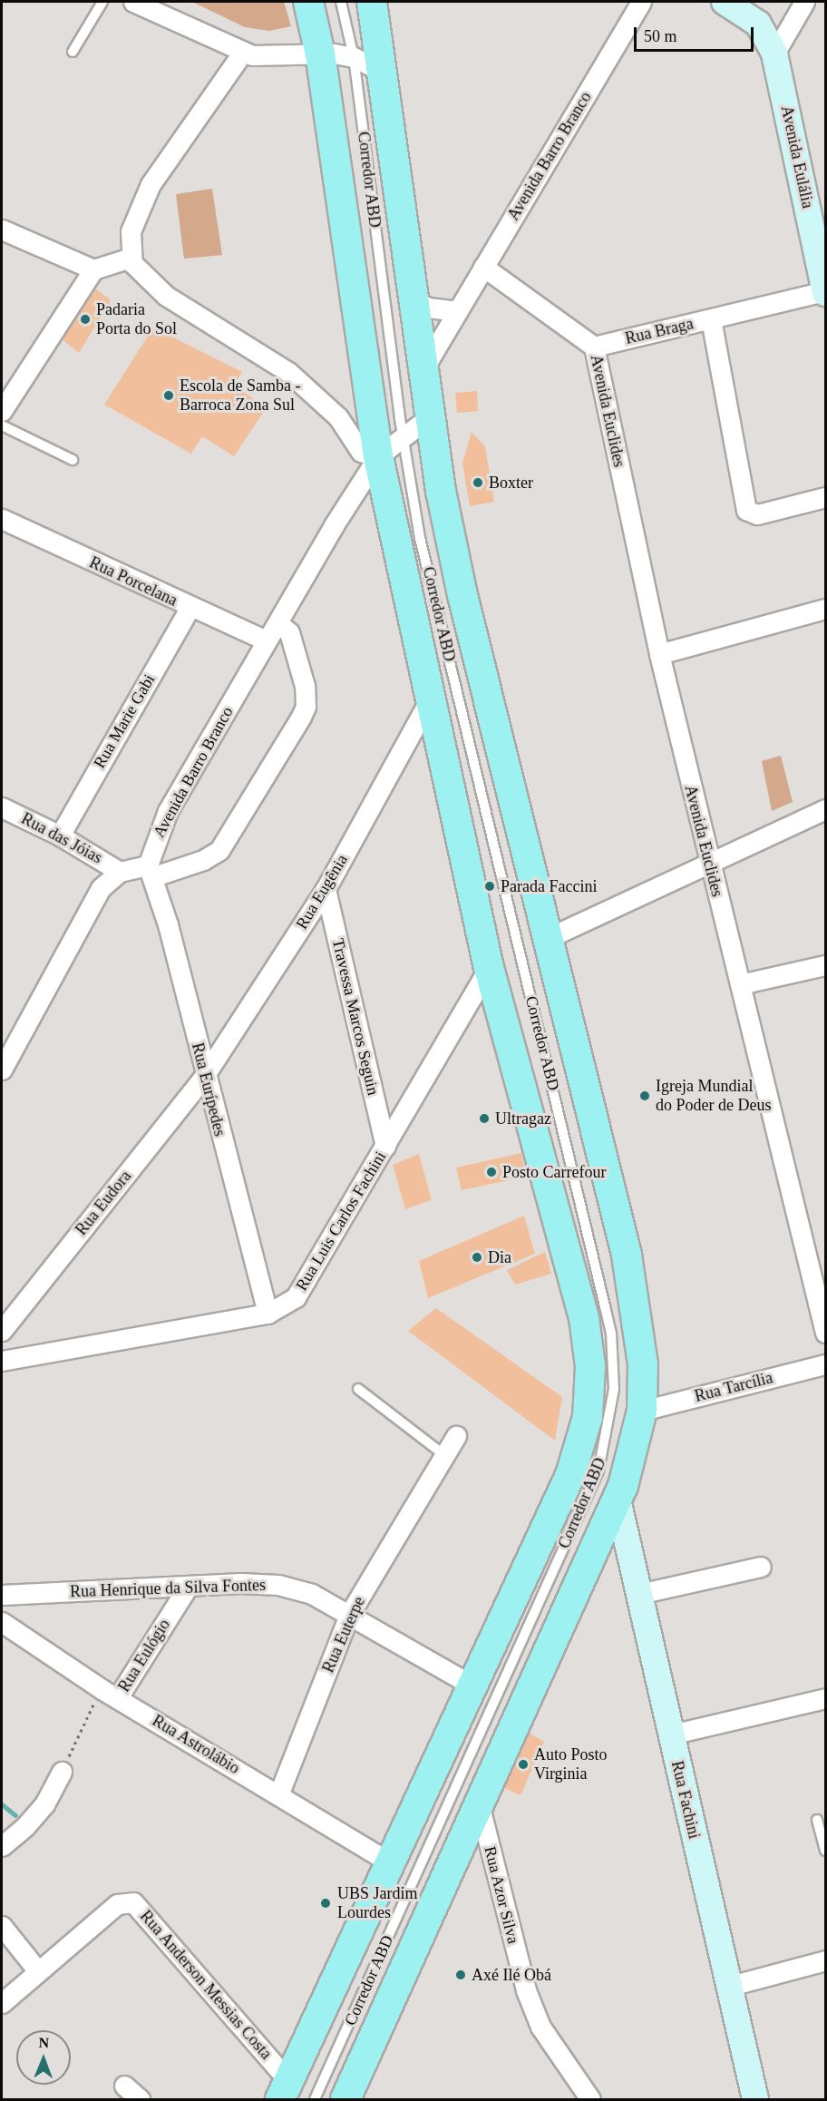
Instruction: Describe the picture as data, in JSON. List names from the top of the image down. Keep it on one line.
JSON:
{"streets":{"street":["Avenida Barro Branco","Avenida Eulália","Rua Braga","Avenida Euclides","Rua Porcelana","Rua Marie Gabi","Rua das Jóias","Rua Eugênia","Travessa Marcos Seguin","Rua Eurípedes","Rua Eudora","Rua Luis Carlos Fachini","Rua Tarcília","Rua Henrique da Silva Fontes","Rua Euterpe","Rua Eulógio","Rua Astrolábio","Rua Fachini","Rua Azor Silva","Rua Anderson Messias Costa"],"lane":["Corredor ABD"]},"crossings":[["Avenida Barro Branco","Rua Porcelana"],["Avenida Barro Branco","Rua Eurípedes"],["Avenida Eulália","Rua Braga"],["Rua Braga","Avenida Euclides"],["Rua Porcelana","Rua Marie Gabi"],["Rua Marie Gabi","Rua das Jóias"],["Rua Eugênia","Travessa Marcos Seguin"],["Rua Eugênia","Rua Eurípedes"],["Rua Eugênia","Rua Eudora"],["Travessa Marcos Seguin","Rua Luis Carlos Fachini"],["Rua Eurípedes","Rua Eudora"],["Rua Eurípedes","Rua Luis Carlos Fachini"],["Rua Henrique da Silva Fontes","Rua Euterpe"],["Rua Henrique da Silva Fontes","Rua Eulógio"],["Rua Euterpe","Rua Astrolábio"],["Rua Eulógio","Rua Astrolábio"]],"places":["Padaria Porta do Sol","Escola de Samba - Barroca Zona Sul","Boxter","Parada Faccini","Igreja Mundial do Poder de Deus","Ultragaz","Posto Carrefour","Dia","Auto Posto Virginia","UBS Jardim Lourdes","Axé Ilé Obá"],"scale_bar":"50 m","north":"top"}
